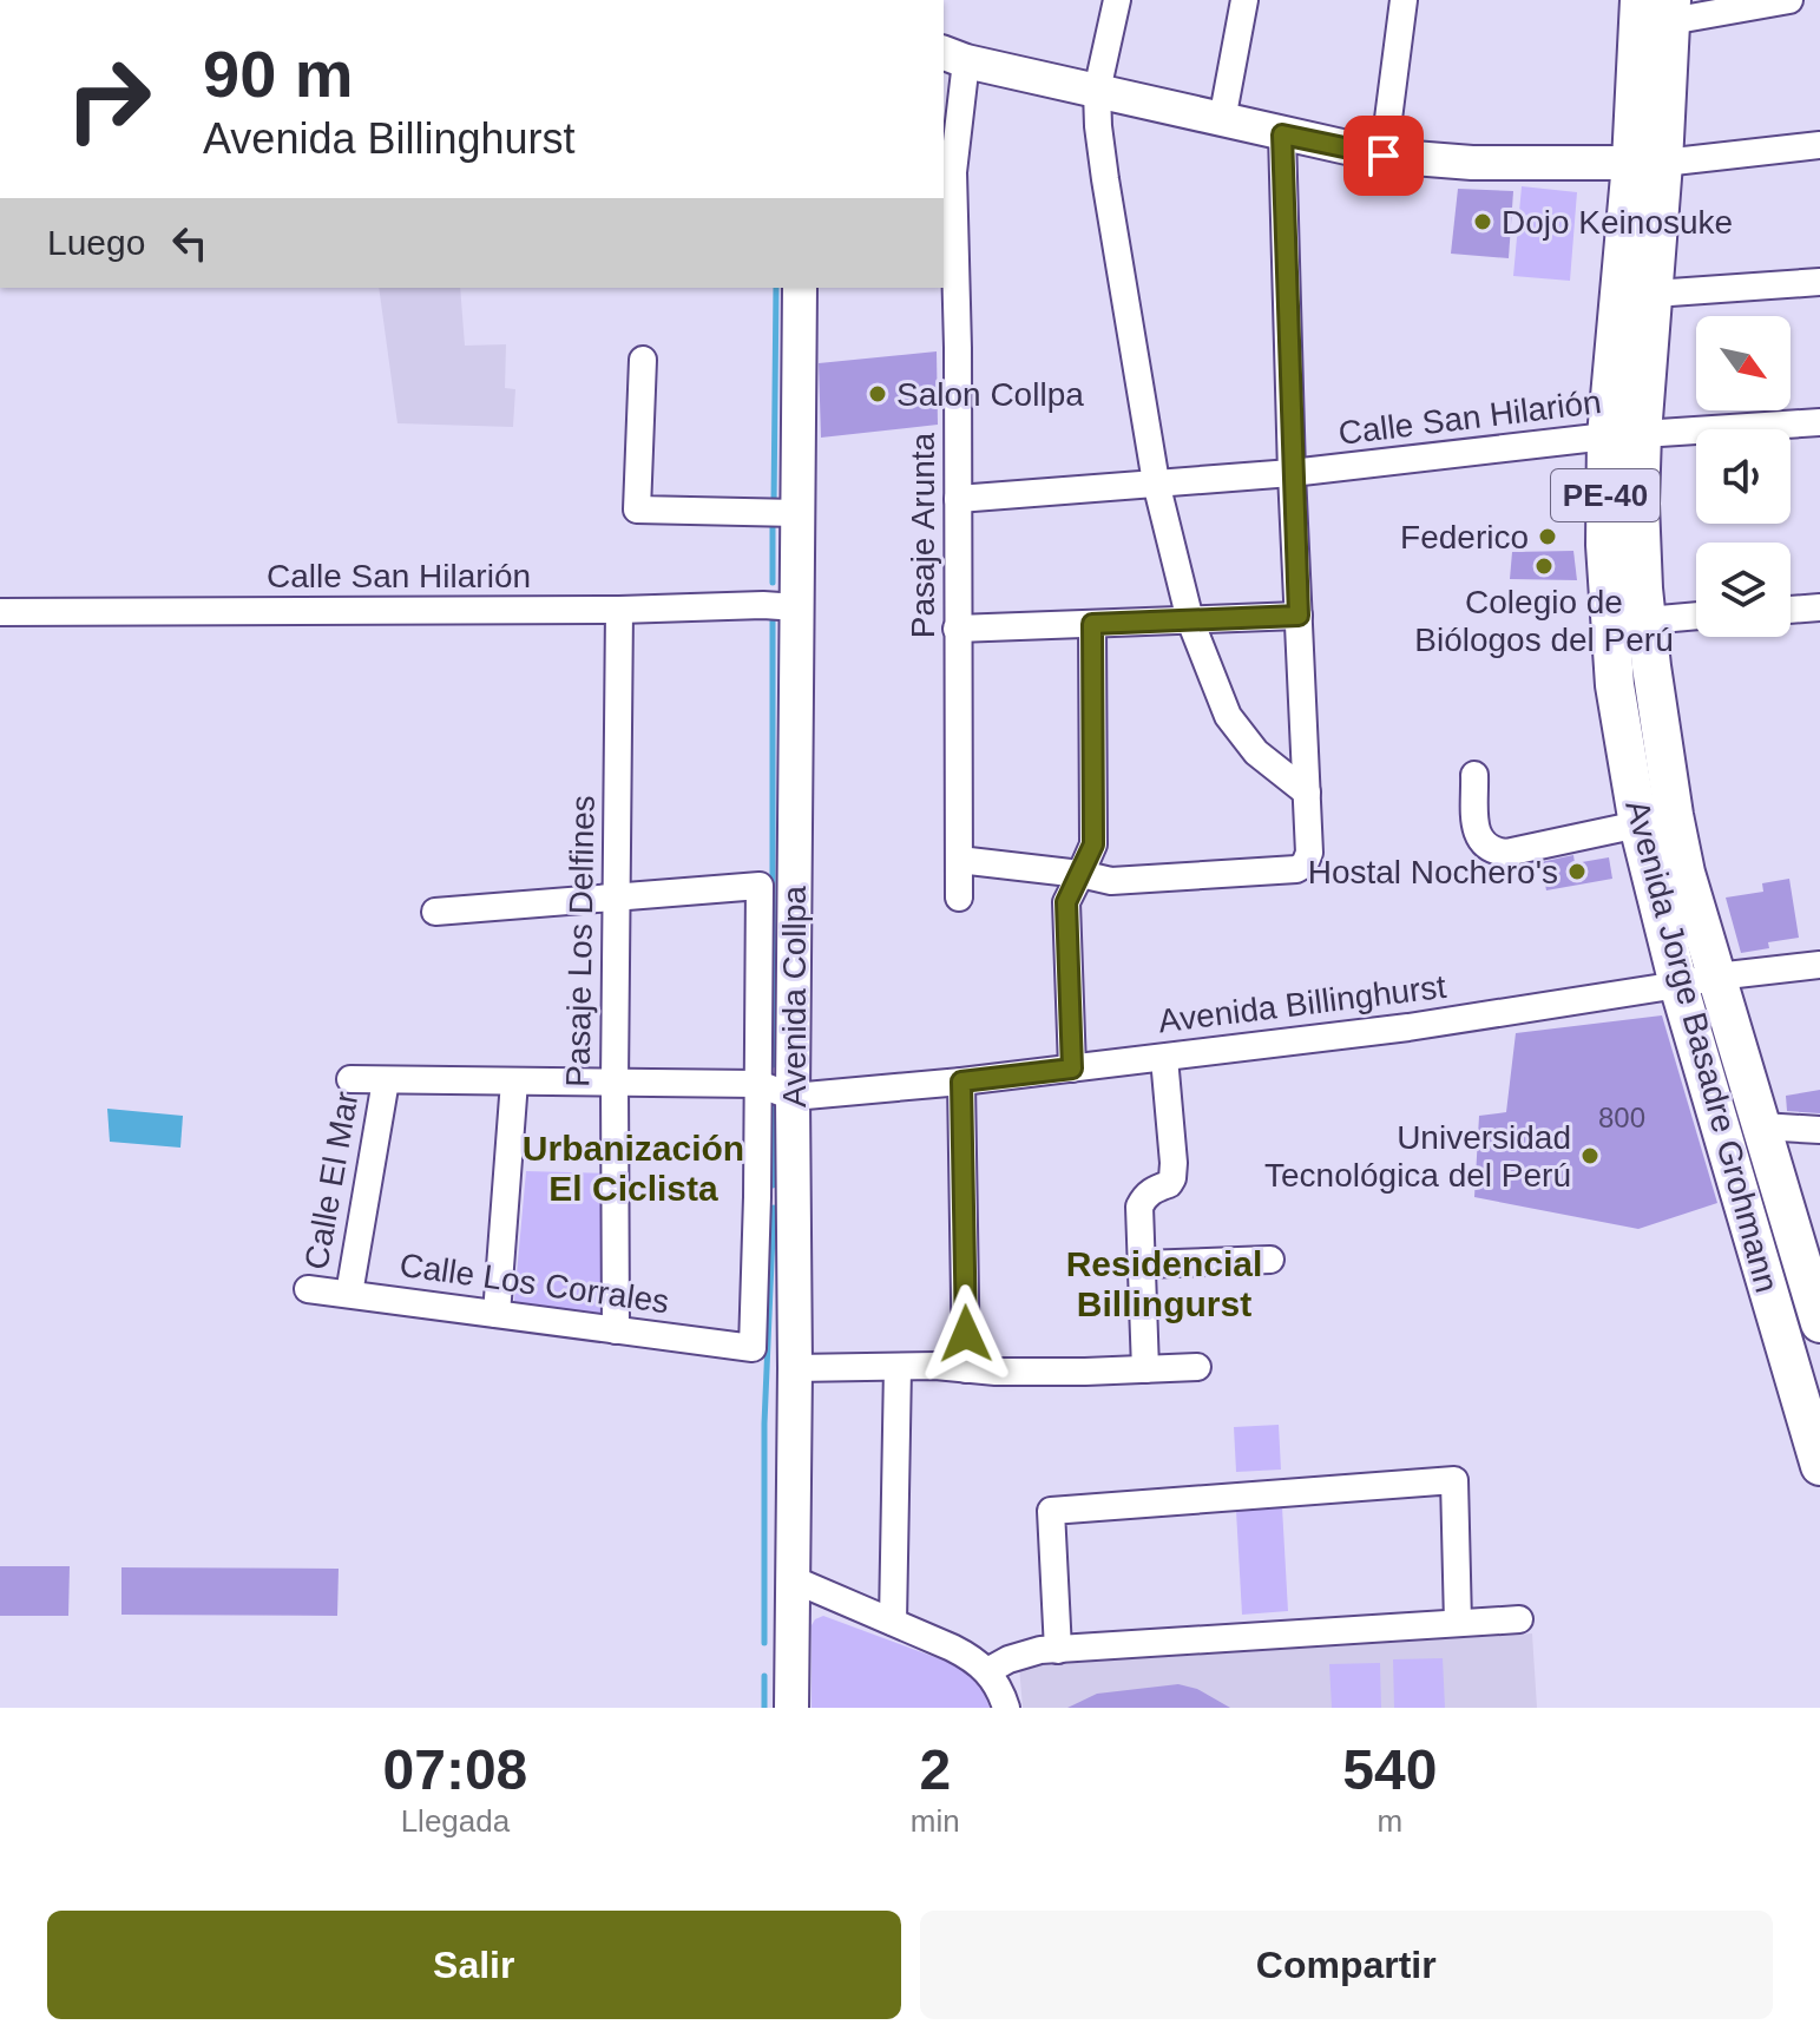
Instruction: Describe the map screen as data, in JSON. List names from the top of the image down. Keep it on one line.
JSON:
{"streets":{"highway":["PE-40","Avenida Jorge Basadre Grohmann"],"main road":["Avenida Collpa"],"street":["Calle San Hilarión","Pasaje Arunta","Pasaje Los Delfines","Avenida Billinghurst","Calle El Mar","Calle Los Corrales"]},"crossings":[["Calle San Hilarión","Pasaje Arunta"],["Calle San Hilarión","Pasaje Los Delfines"],["Calle San Hilarión","Avenida Collpa"],["Calle San Hilarión","Avenida Jorge Basadre Grohmann"],["Pasaje Los Delfines","Calle Los Corrales"],["Avenida Collpa","Avenida Billinghurst"],["Avenida Billinghurst","Avenida Jorge Basadre Grohmann"],["Calle El Mar","Calle Los Corrales"]],"districts":["Urbanización El Ciclista","Residencial Billingurst"],"places":["Dojo Keinosuke","Salon Collpa","Federico","Colegio de Biólogos del Perú","Hostal Nochero's","Universidad Tecnológica del Perú"],"house_numbers":["800"],"north":"bottom right","page":{"turn":["90 m","Avenida Billinghurst"],"then":"Luego","eta":["07:08","Llegada","2","min","540","m"],"buttons":["Salir","Compartir"]}}
